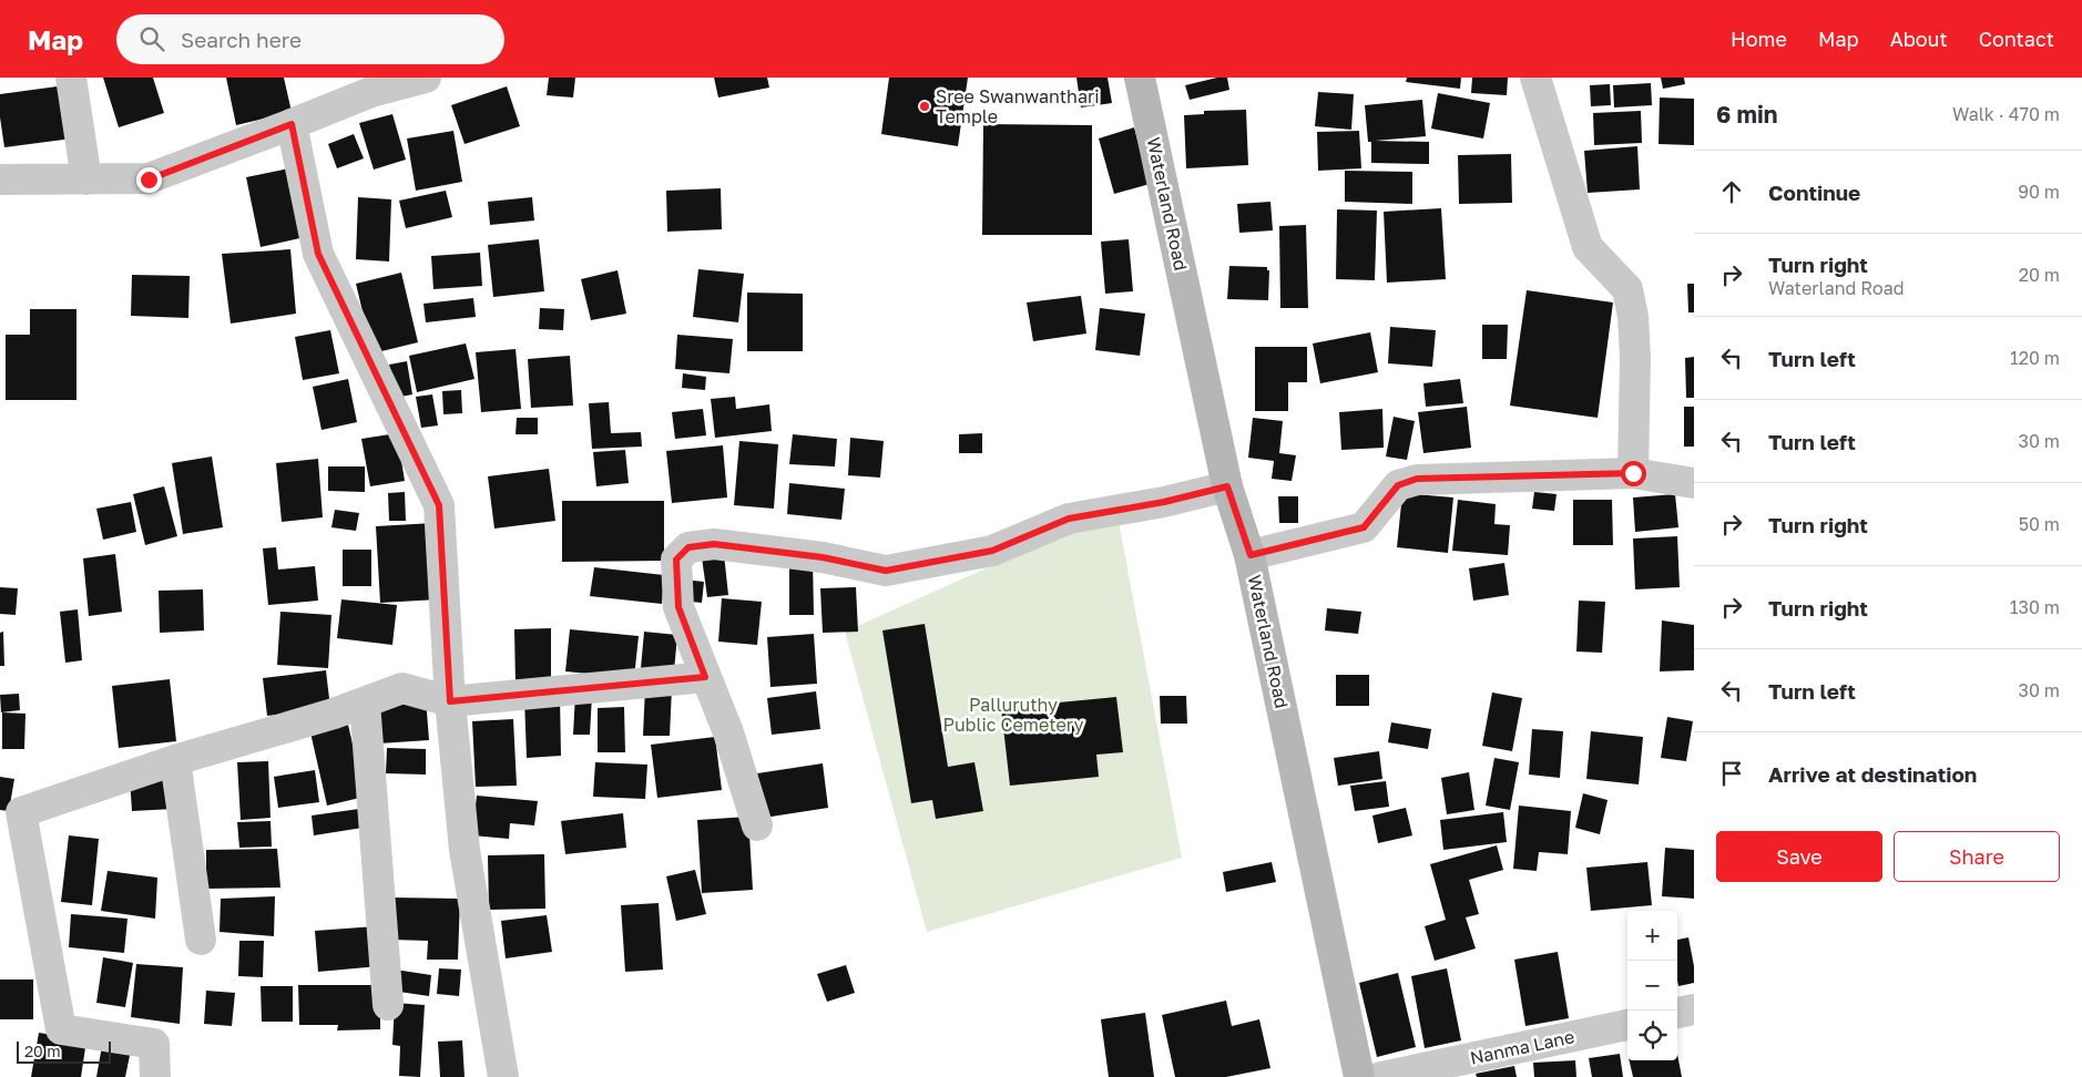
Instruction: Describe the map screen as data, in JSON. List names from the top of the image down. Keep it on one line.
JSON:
{"streets":{"main road":["Waterland Road"],"street":["Nanma Lane"]},"parks":["Palluruthy Public Cemetery"],"places":["Sree Swanwanthari Temple"],"scale_bar":"20 m","page":{"header":"Map","search":"Search here","nav":["Home","Map","About","Contact"],"heading":["6 min","Walk · 470 m"],"list":[["Continue","90 m"],["Turn right","Waterland Road","20 m"],["Turn left","120 m"],["Turn left","30 m"],["Turn right","50 m"],["Turn right","130 m"],["Turn left","30 m"],"Arrive at destination"],"buttons":["Save","Share"],"map_buttons":["+","−"],"scale":"20 m"}}
